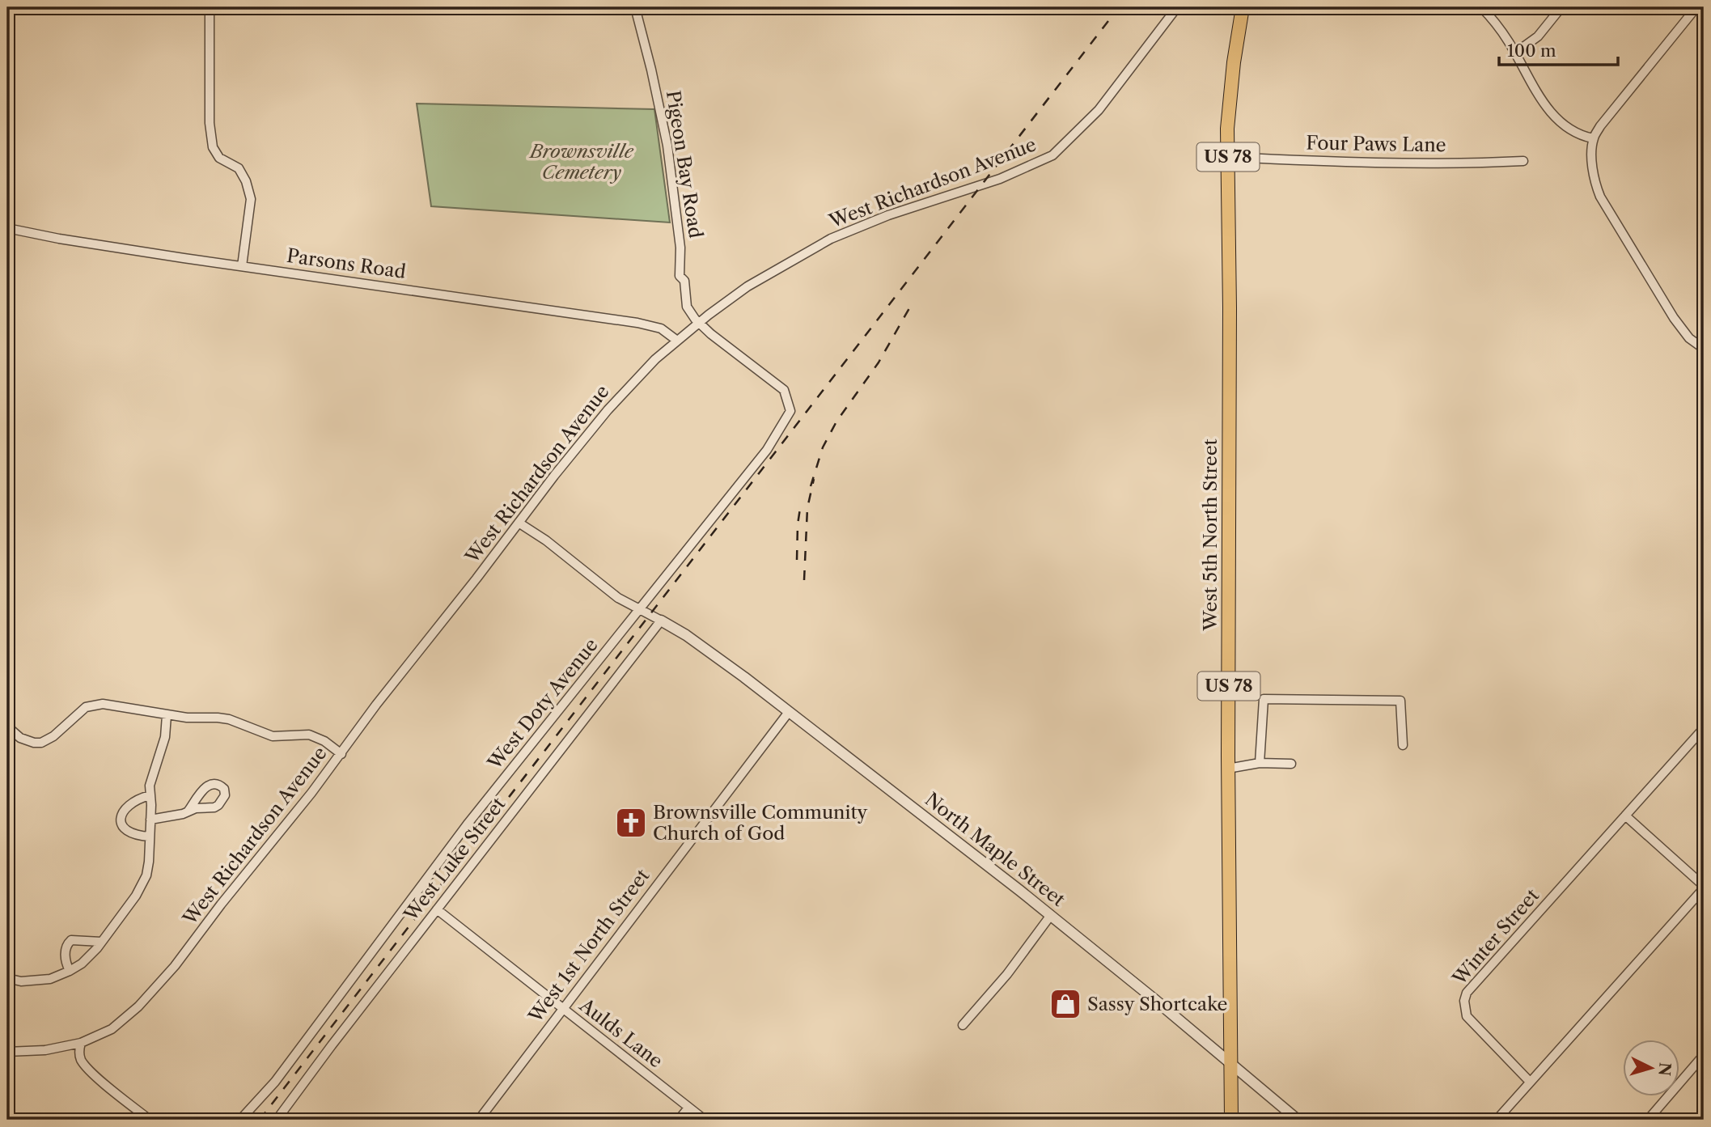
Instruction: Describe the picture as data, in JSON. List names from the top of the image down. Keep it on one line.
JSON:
{"streets":{"main road":["US 78","West 5th North Street"],"street":["Four Paws Lane","Pigeon Bay Road","West Richardson Avenue","Parsons Road","West Doty Avenue","North Maple Street","West Luke Street","Winter Street","West 1st North Street","Aulds Lane"]},"crossings":[["Four Paws Lane","West 5th North Street"],["US 78","West 5th North Street"],["US 78","North Maple Street"],["Pigeon Bay Road","West Richardson Avenue"],["Pigeon Bay Road","West Doty Avenue"],["West Richardson Avenue","Parsons Road"],["West Richardson Avenue","West Doty Avenue"],["West 5th North Street","North Maple Street"],["North Maple Street","West Luke Street"],["North Maple Street","West 1st North Street"],["West Luke Street","Aulds Lane"],["West 1st North Street","Aulds Lane"]],"parks":["Brownsville Cemetery"],"places":{"church":["Brownsville Community Church of God"],"shop":["Sassy Shortcake"]},"scale_bar":"100 m","north":"right"}
